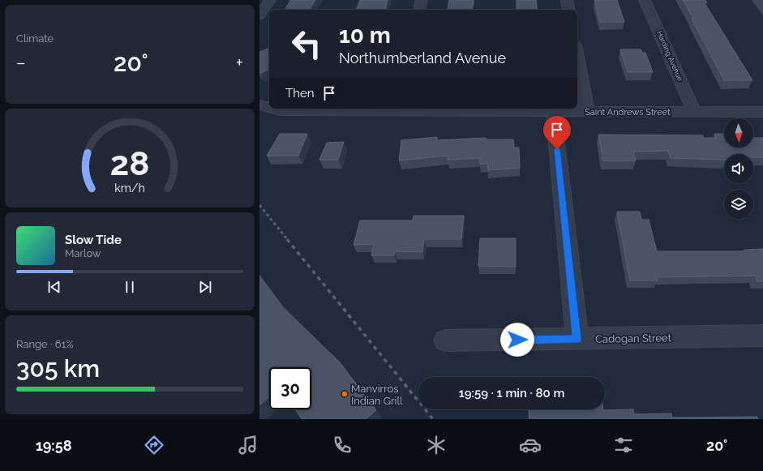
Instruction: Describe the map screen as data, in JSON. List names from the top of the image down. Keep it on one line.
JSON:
{"streets":{"street":["Harding Avenue","Saint Andrews Street","Cadogan Street"]},"crossings":[["Harding Avenue","Saint Andrews Street"]],"places":["Manvirros Indian Grill"],"north":"bottom","page":{"tile":["Climate",["Range · 61%","305 km"]],"turn":["10 m","Northumberland Avenue"],"heat":["−","20°","+"],"then":"Then","song":["Slow Tide","Marlow"],"limit":"30","trip":"19:59 · 1 min · 80 m","tabs":["19:58","20°"],"gauge":["28","km/h"]}}
